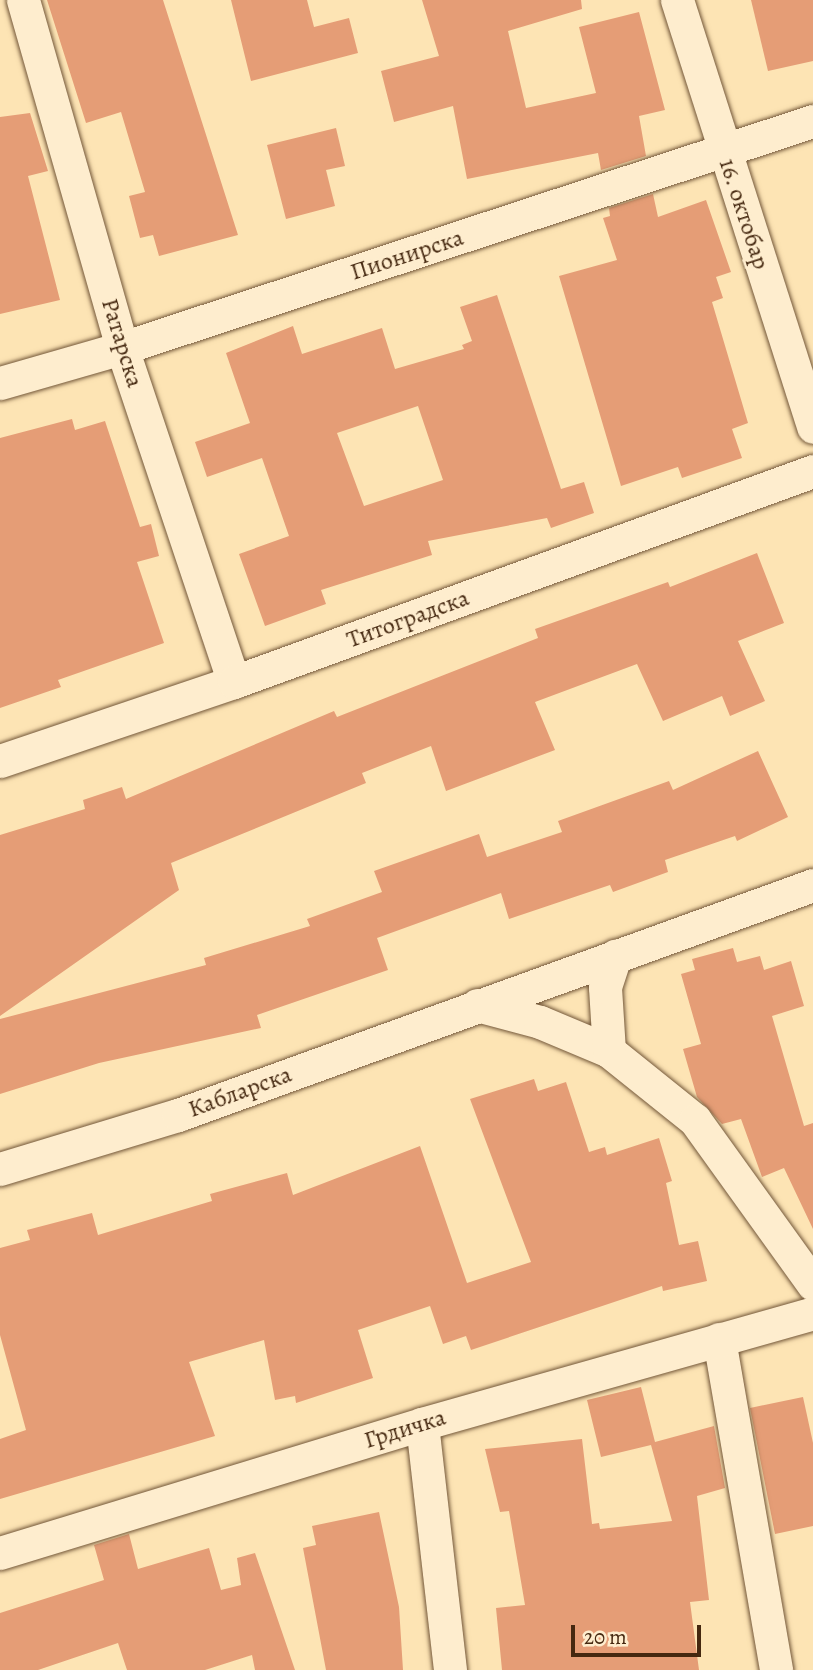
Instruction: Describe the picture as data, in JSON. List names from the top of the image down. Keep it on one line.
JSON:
{"streets":{"street":["16. октобар","Пионирска","Ратарска","Титоградска","Кабларска","Грдичка"]},"crossings":[["16. октобар","Пионирска"],["Пионирска","Ратарска"],["Ратарска","Титоградска"]],"scale_bar":"20 m"}
